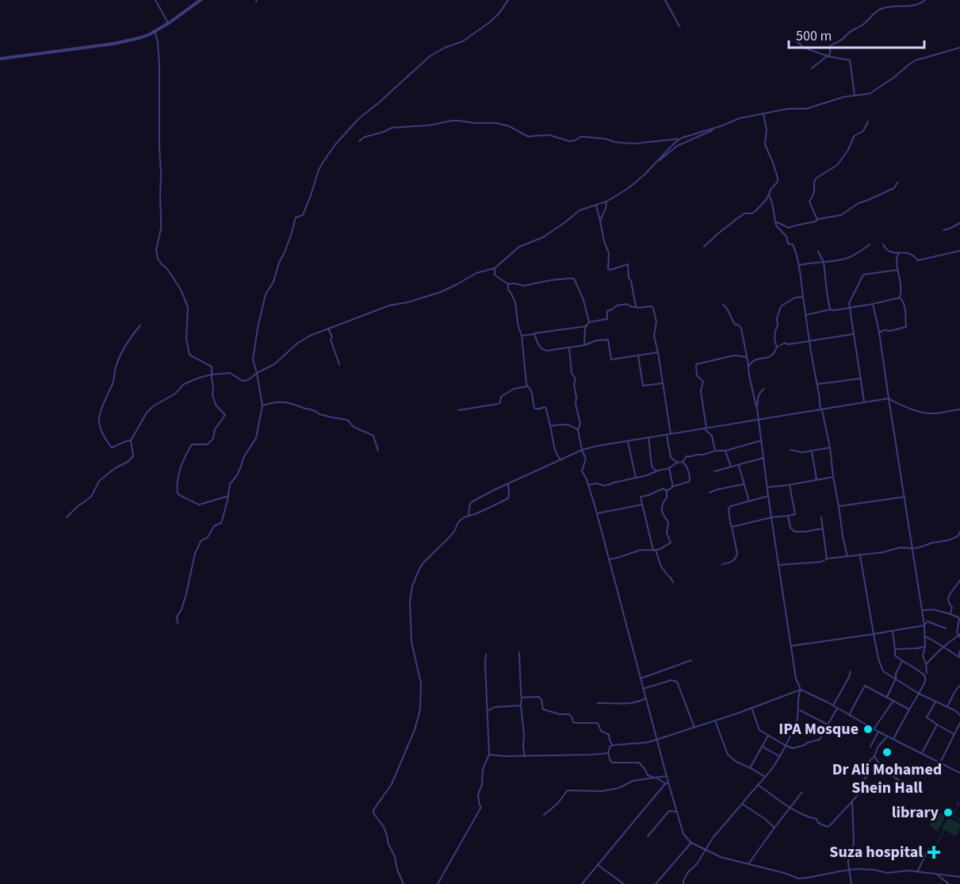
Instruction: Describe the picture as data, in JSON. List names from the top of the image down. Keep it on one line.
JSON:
{"places":{"other":["IPA Mosque","Dr Ali Mohamed Shein Hall","library"],"health":["Suza hospital"]},"scale_bar":"500 m"}
